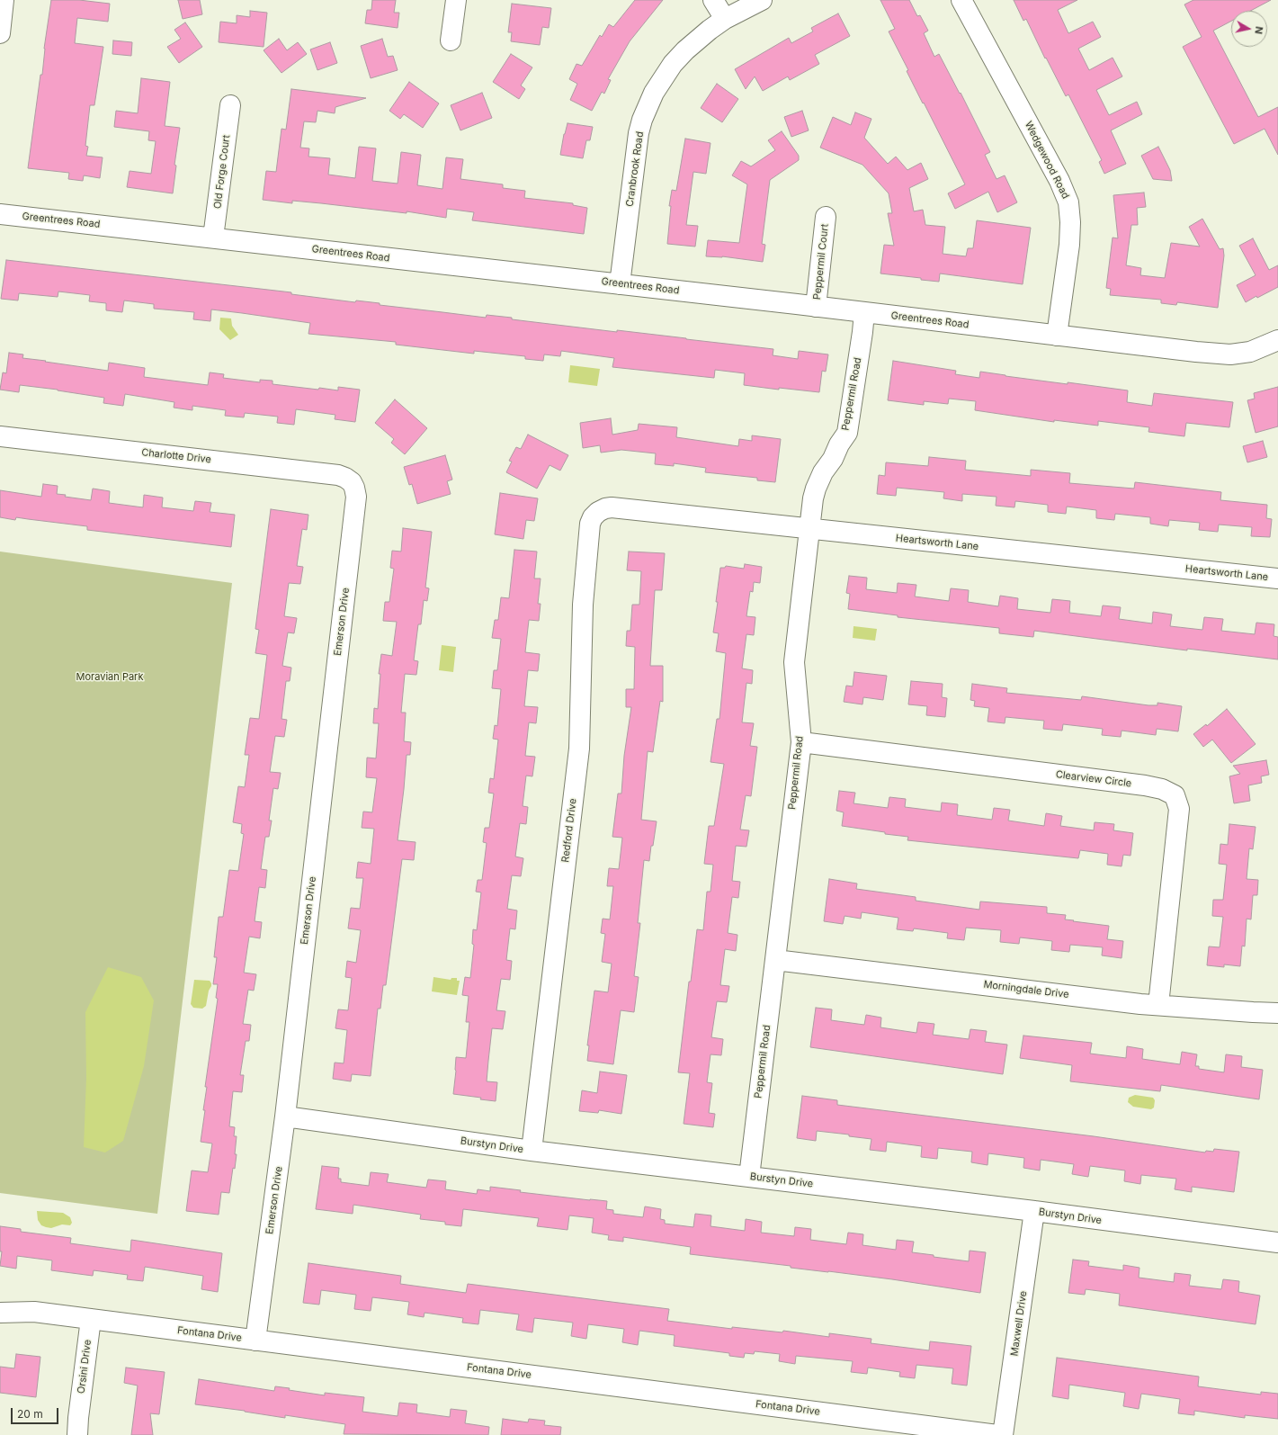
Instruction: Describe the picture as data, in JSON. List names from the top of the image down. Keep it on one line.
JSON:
{"streets":{"street":["Wedgewood Road","Cranbrook Road","Old Forge Court","Greentrees Road","Peppermil Court","Peppermil Road","Charlotte Drive","Heartsworth Lane","Emerson Drive","Clearview Circle","Redford Drive","Morningdale Drive","Burstyn Drive","Maxwell Drive","Fontana Drive","Orsini Drive"]},"crossings":[["Wedgewood Road","Greentrees Road"],["Cranbrook Road","Greentrees Road"],["Old Forge Court","Greentrees Road"],["Greentrees Road","Peppermil Court"],["Greentrees Road","Peppermil Road"],["Peppermil Road","Heartsworth Lane"],["Peppermil Road","Clearview Circle"],["Peppermil Road","Morningdale Drive"],["Peppermil Road","Burstyn Drive"],["Charlotte Drive","Emerson Drive"],["Heartsworth Lane","Redford Drive"],["Emerson Drive","Burstyn Drive"],["Emerson Drive","Fontana Drive"],["Clearview Circle","Morningdale Drive"],["Redford Drive","Burstyn Drive"],["Burstyn Drive","Maxwell Drive"],["Fontana Drive","Orsini Drive"]],"parks":["Moravian Park"],"scale_bar":"20 m","north":"right"}
